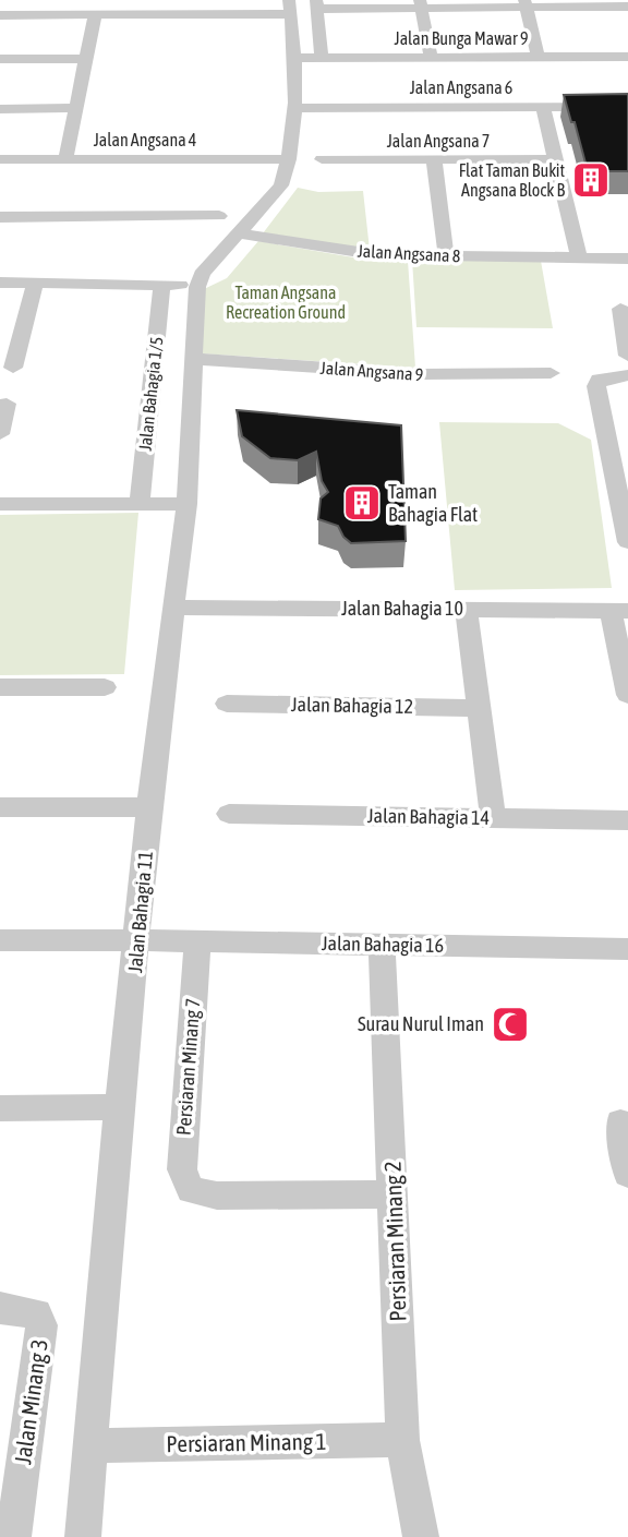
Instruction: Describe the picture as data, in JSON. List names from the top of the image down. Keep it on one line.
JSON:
{"streets":{"street":["Jalan Bunga Mawar 9","Jalan Angsana 6","Jalan Angsana 4","Jalan Angsana 7","Jalan Angsana 8","Jalan Angsana 9","Jalan Bahagia 1/5","Jalan Bahagia 10","Jalan Bahagia 12","Jalan Bahagia 14","Jalan Bahagia 11","Jalan Bahagia 16","Persiaran Minang 7","Persiaran Minang 2","Jalan Minang 3","Persiaran Minang 1"]},"crossings":[["Jalan Angsana 9","Jalan Bahagia 11"],["Jalan Bahagia 10","Jalan Bahagia 11"],["Jalan Bahagia 11","Jalan Bahagia 16"],["Jalan Bahagia 11","Persiaran Minang 1"],["Jalan Bahagia 16","Persiaran Minang 7"],["Jalan Bahagia 16","Persiaran Minang 2"],["Persiaran Minang 7","Persiaran Minang 2"],["Persiaran Minang 2","Persiaran Minang 1"]],"parks":["Taman Angsana Recreation Ground"],"places":{"building":["Flat Taman Bukit Angsana Block B","Taman Bahagia Flat"],"mosque":["Surau Nurul Iman"]}}
